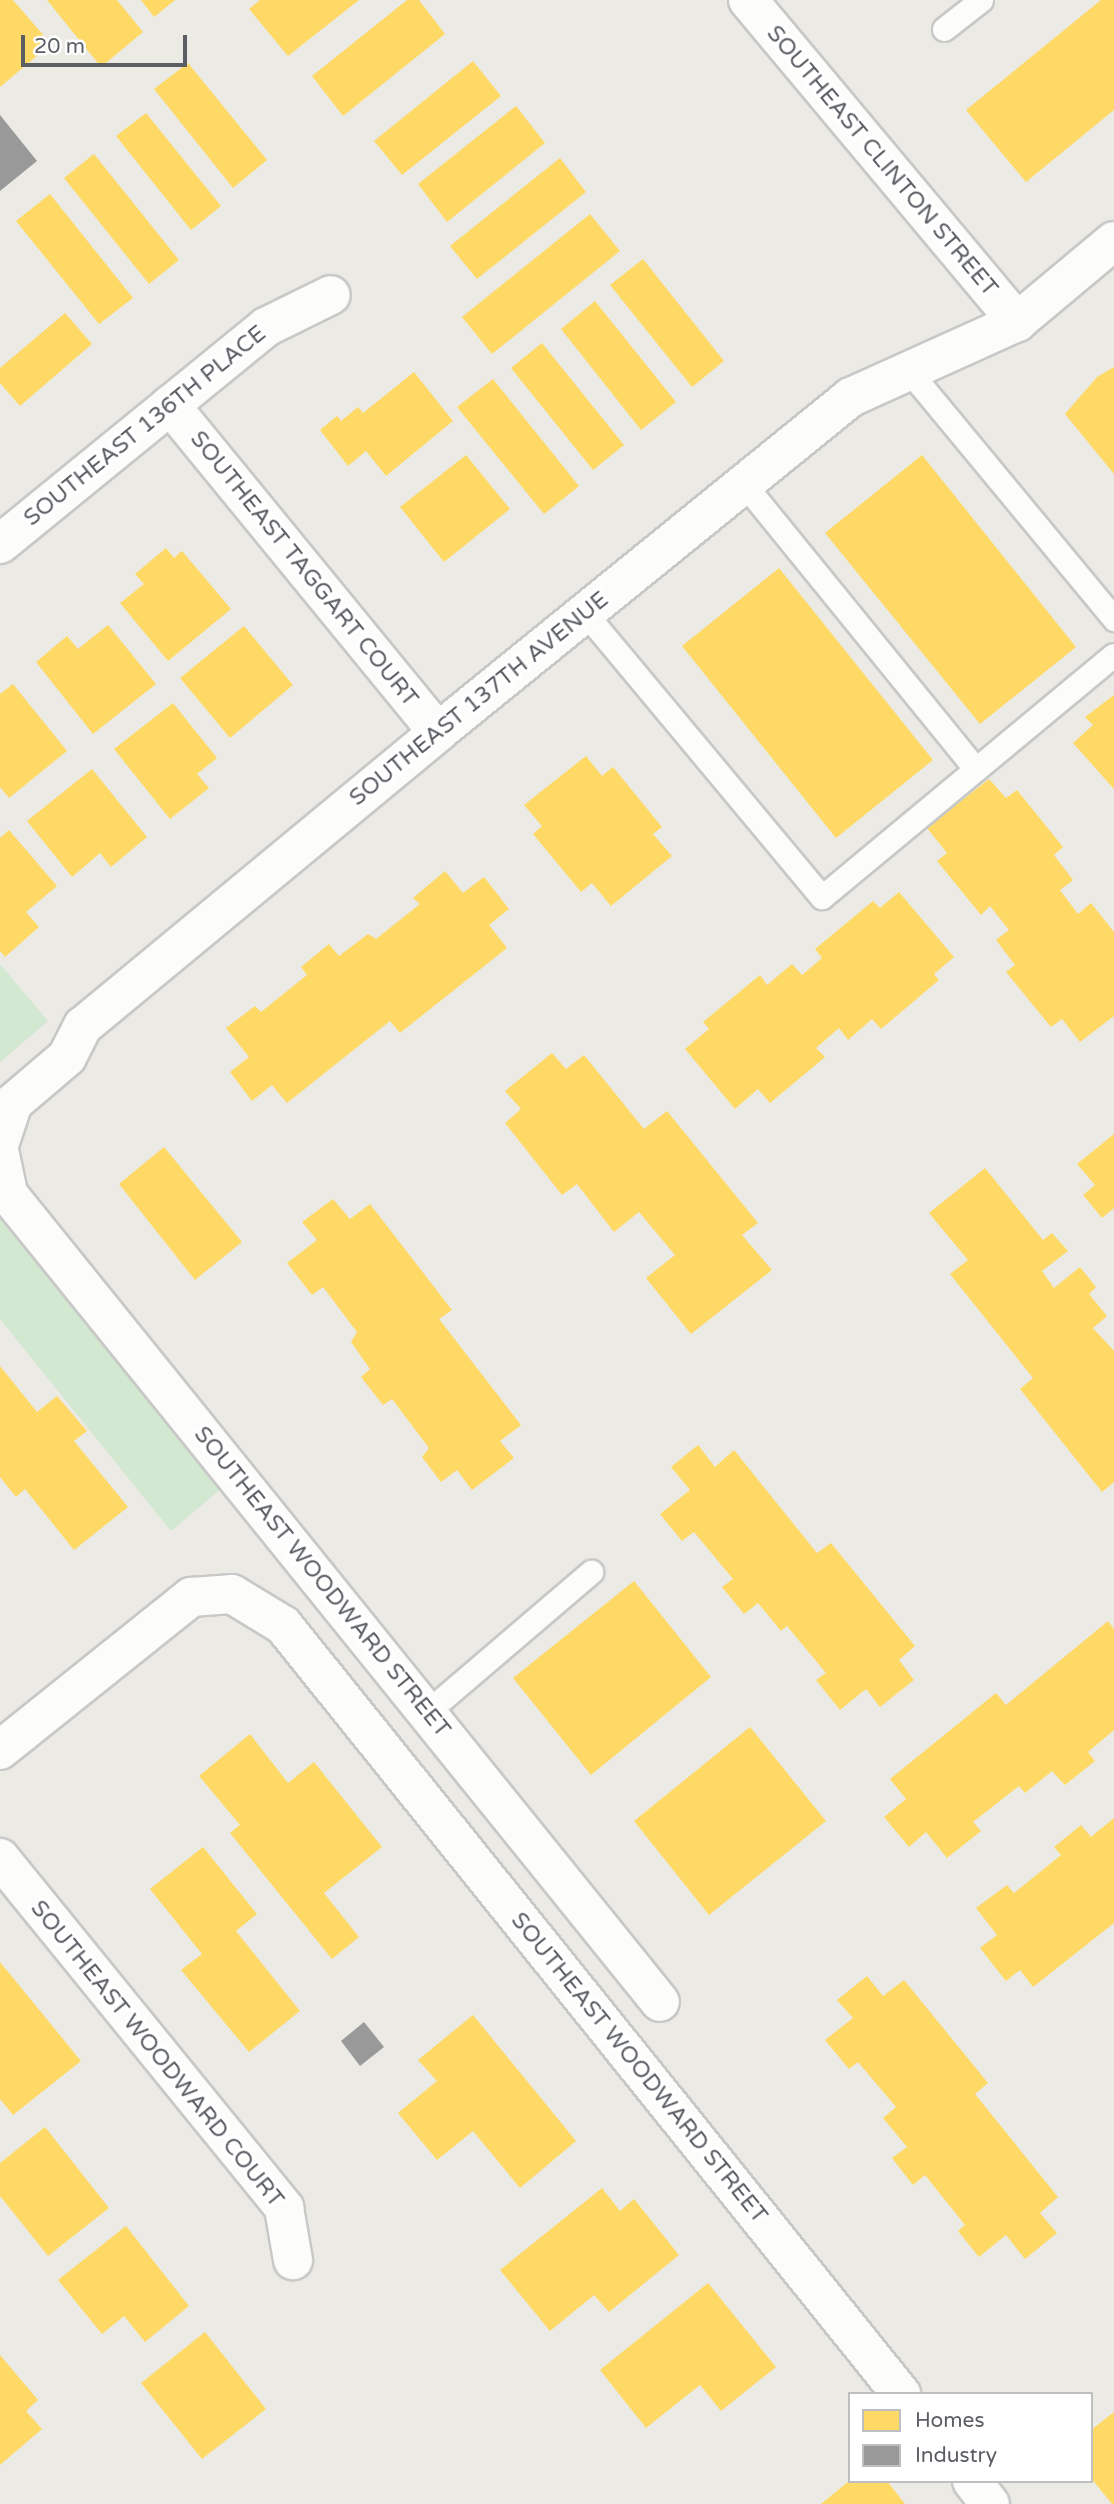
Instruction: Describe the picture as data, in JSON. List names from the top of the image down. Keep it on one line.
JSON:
{"streets":{"street":["SOUTHEAST CLINTON STREET","SOUTHEAST 136TH PLACE","SOUTHEAST TAGGART COURT","SOUTHEAST 137TH AVENUE","SOUTHEAST WOODWARD STREET","SOUTHEAST WOODWARD COURT"]},"crossings":[["SOUTHEAST CLINTON STREET","SOUTHEAST 137TH AVENUE"],["SOUTHEAST 136TH PLACE","SOUTHEAST TAGGART COURT"],["SOUTHEAST TAGGART COURT","SOUTHEAST 137TH AVENUE"]],"legend":["Homes","Industry"],"scale_bar":"20 m"}
